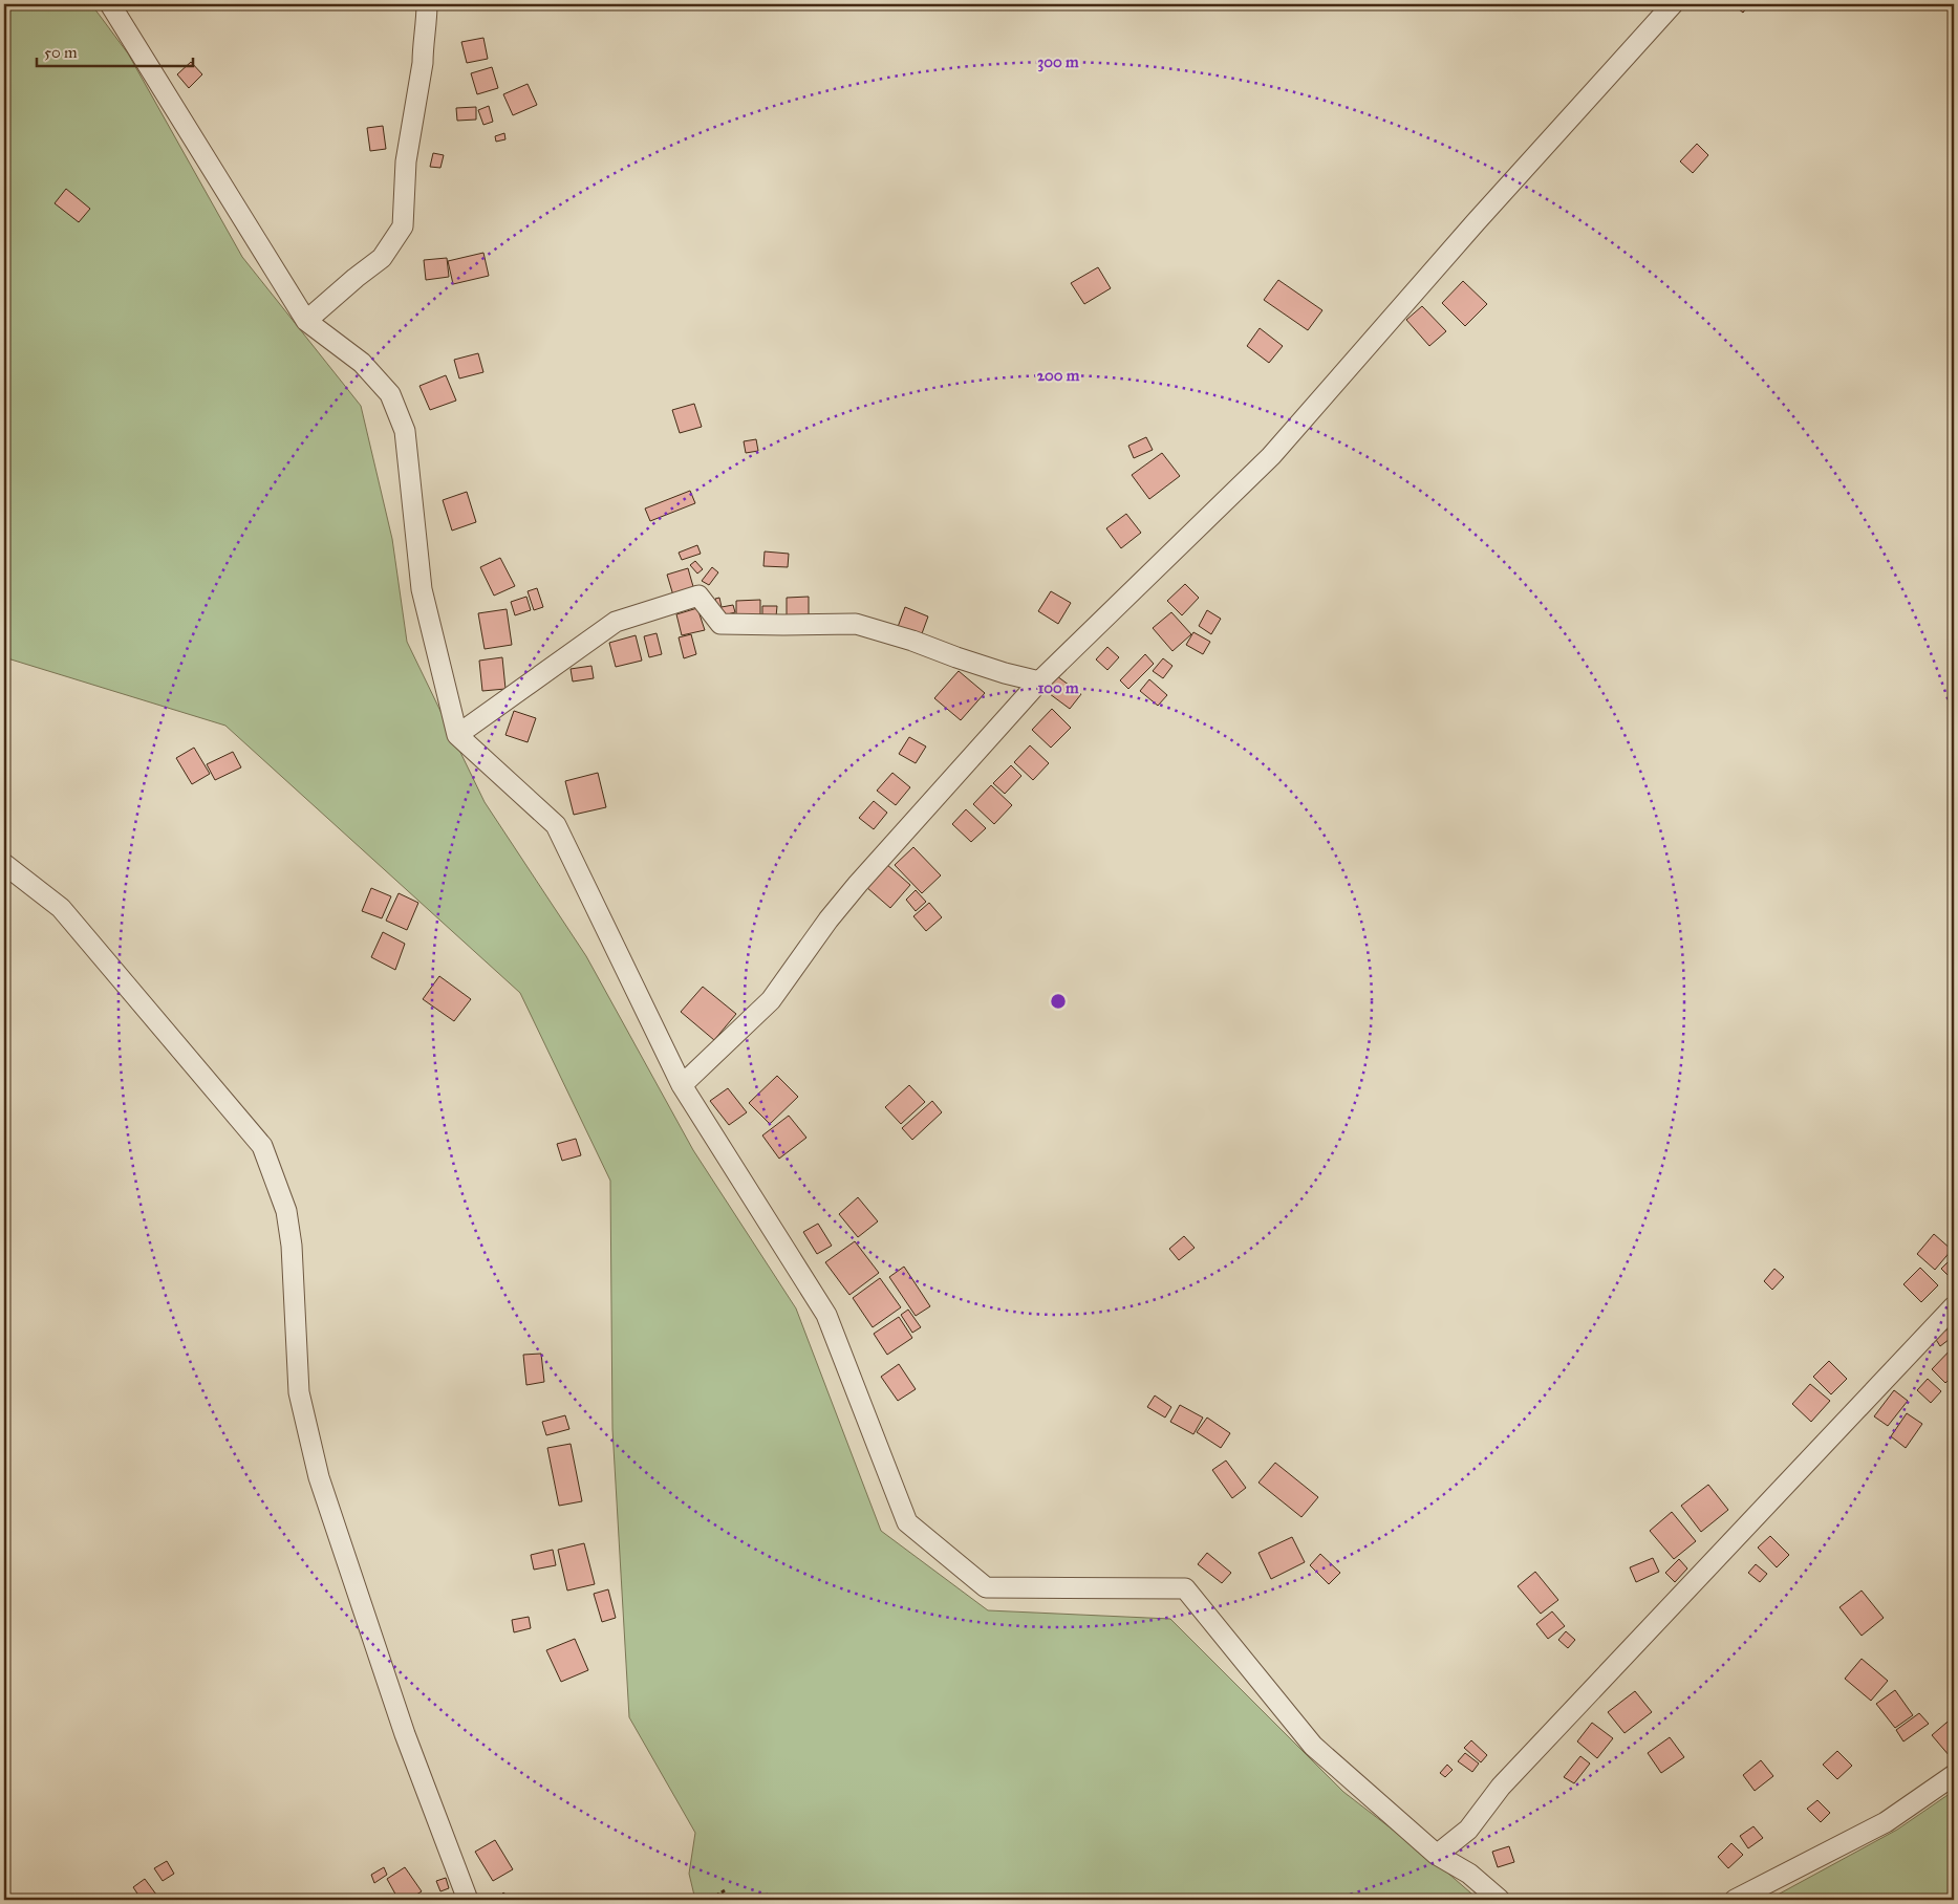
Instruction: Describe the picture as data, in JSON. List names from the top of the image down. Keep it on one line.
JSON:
{"scale_bar":"50 m","rings":["300 m","200 m","100 m"]}
